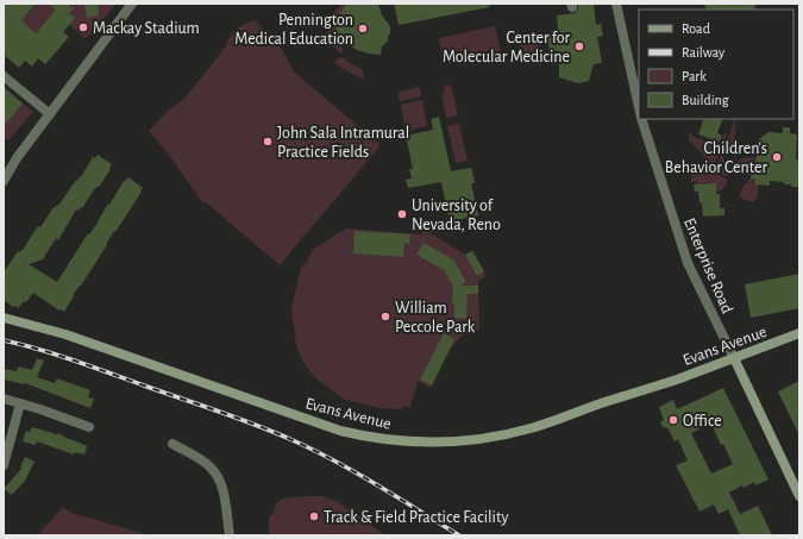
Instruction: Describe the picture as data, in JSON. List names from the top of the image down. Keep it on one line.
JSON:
{"streets":{"street":["Enterprise Road","Evans Avenue"]},"crossings":[["Enterprise Road","Evans Avenue"]],"places":["Mackay Stadium","Pennington Medical Education","Center for Molecular Medicine","John Sala Intramural Practice Fields","Children's Behavior Center","University of Nevada, Reno","William Peccole Park","Office","Track & Field Practice Facility"],"legend":["Road","Railway","Park","Building"]}
